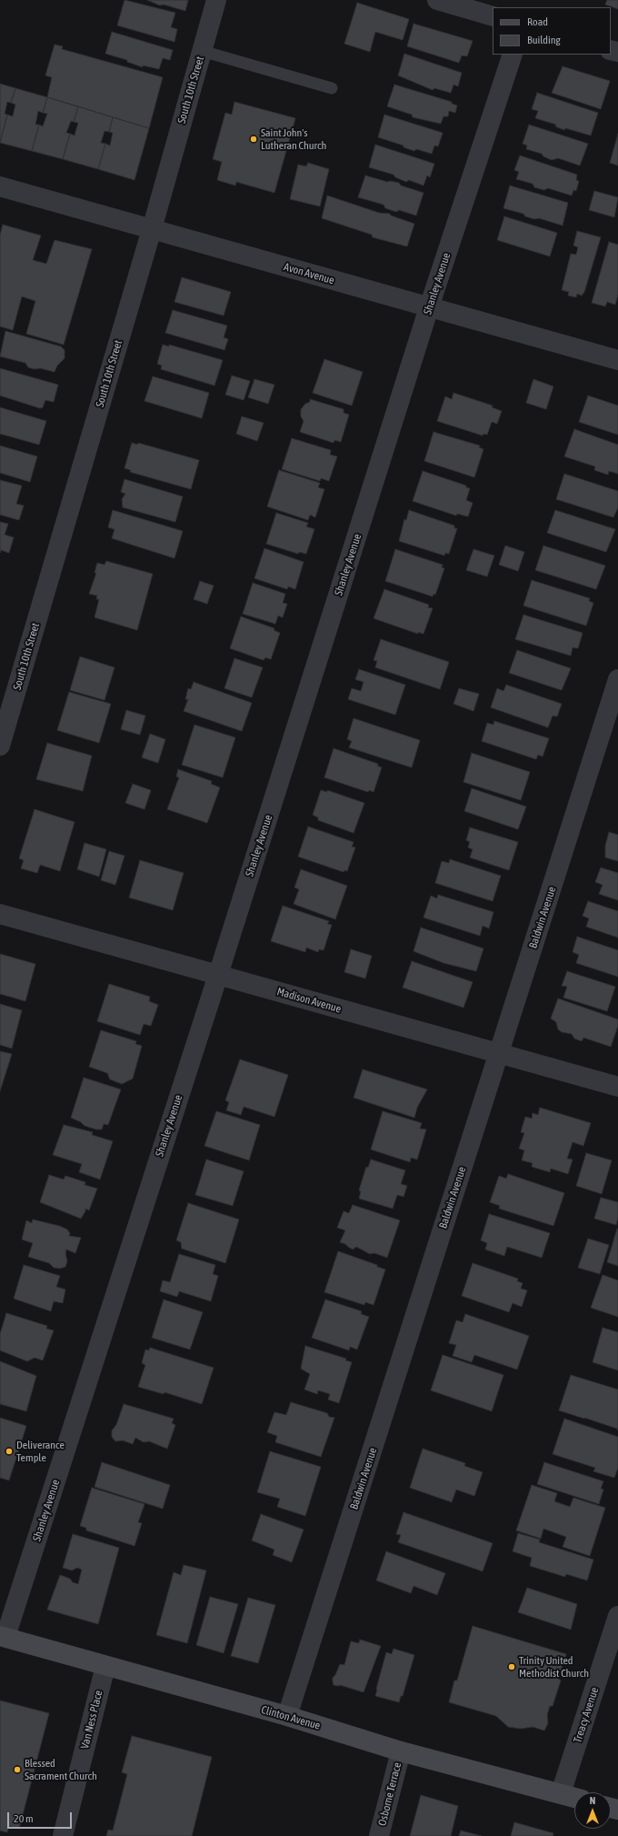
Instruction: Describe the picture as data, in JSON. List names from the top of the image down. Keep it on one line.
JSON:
{"streets":{"main road":["Clinton Avenue"],"street":["South 10th Street","Avon Avenue","Shanley Avenue","Baldwin Avenue","Madison Avenue","Treacy Avenue","Van Ness Place","Osborne Terrace"]},"crossings":[["South 10th Street","Avon Avenue"],["Avon Avenue","Shanley Avenue"],["Shanley Avenue","Madison Avenue"],["Shanley Avenue","Clinton Avenue"],["Baldwin Avenue","Madison Avenue"],["Baldwin Avenue","Clinton Avenue"],["Treacy Avenue","Clinton Avenue"],["Clinton Avenue","Van Ness Place"],["Clinton Avenue","Osborne Terrace"]],"places":["Saint John's Lutheran Church","Deliverance Temple","Trinity United Methodist Church","Blessed Sacrament Church"],"legend":["Road","Building"],"scale_bar":"20 m","north":"top"}
